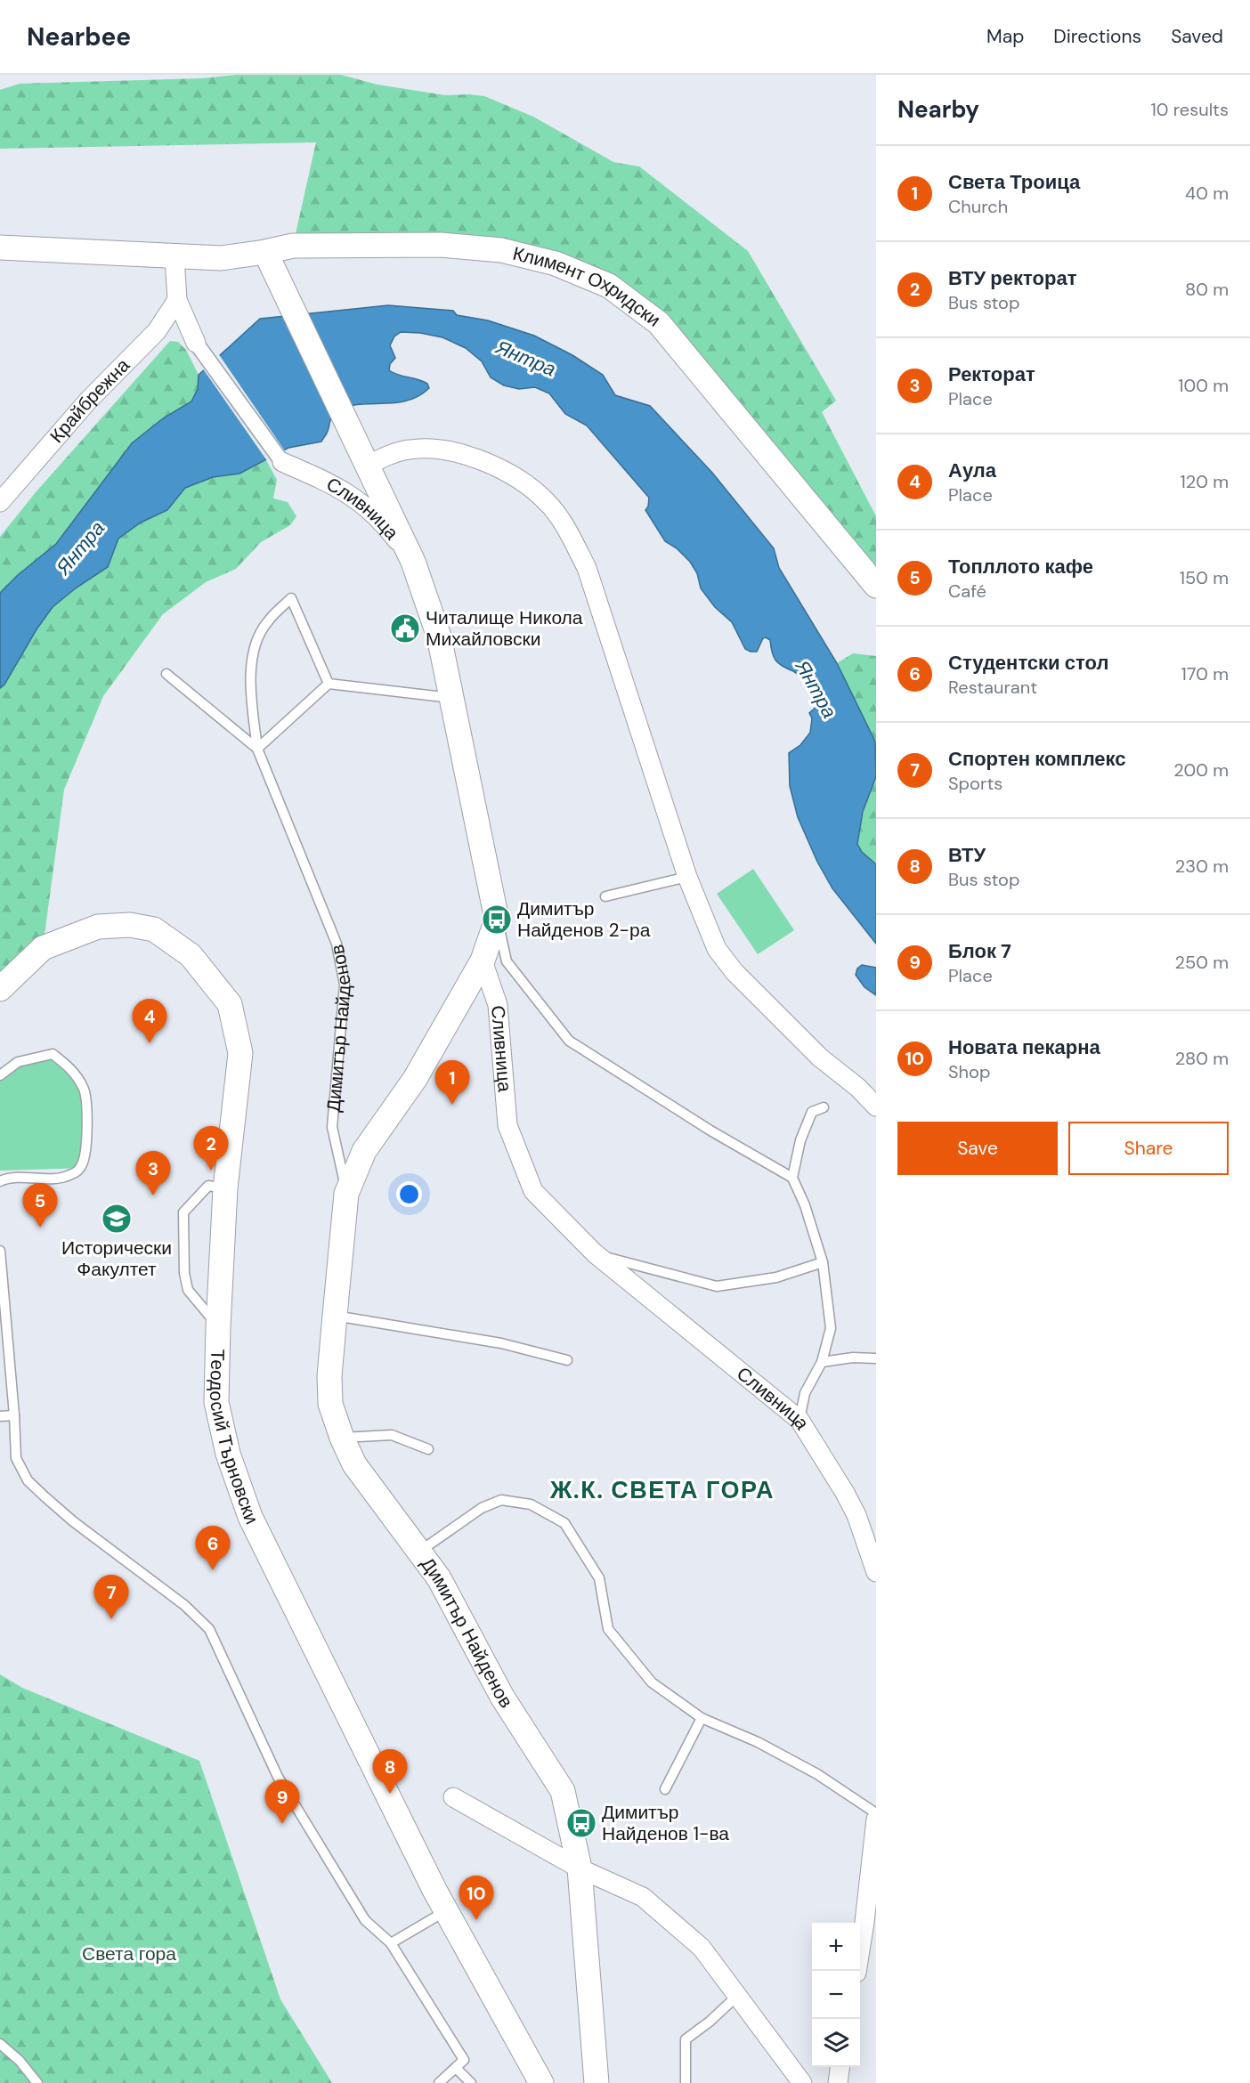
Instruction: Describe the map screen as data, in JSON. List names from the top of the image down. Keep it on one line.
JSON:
{"streets":{"street":["Климент Охридски","Крайбрежна","Сливница","Димитър Найденов","Теодосий Търновски"]},"crossings":[["Сливница","Димитър Найденов"]],"districts":["Ж.К. СВЕТА ГОРА"],"water":["Янтра"],"parks":["Света гора"],"places":{"public building":["Читалище Никола Михайловски"],"bus stop":["Димитър Найденов 2-ра","Димитър Найденов 1-ва"],"school or university":["Исторически Факултет"]},"page":{"header":"Nearbee","nav":["Map","Directions","Saved"],"heading":["Nearby","10 results"],"list":[{"mark":"1","name":"Света Троица","note":"Church","value":"40 m"},{"mark":"2","name":"ВТУ ректорат","note":"Bus stop","value":"80 m"},{"mark":"3","name":"Ректорат","note":"Place","value":"100 m"},{"mark":"4","name":"Аула","note":"Place","value":"120 m"},{"mark":"5","name":"Топллото кафе","note":"Café","value":"150 m"},{"mark":"6","name":"Студентски стол","note":"Restaurant","value":"170 m"},{"mark":"7","name":"Спортен комплекс","note":"Sports","value":"200 m"},{"mark":"8","name":"ВТУ","note":"Bus stop","value":"230 m"},{"mark":"9","name":"Блок 7","note":"Place","value":"250 m"},{"mark":"10","name":"Новата пекарна","note":"Shop","value":"280 m"}],"pins":["4","1","2","3","5","6","7","8","9","10"],"buttons":["Save","Share"],"map_buttons":["+","−"]}}
